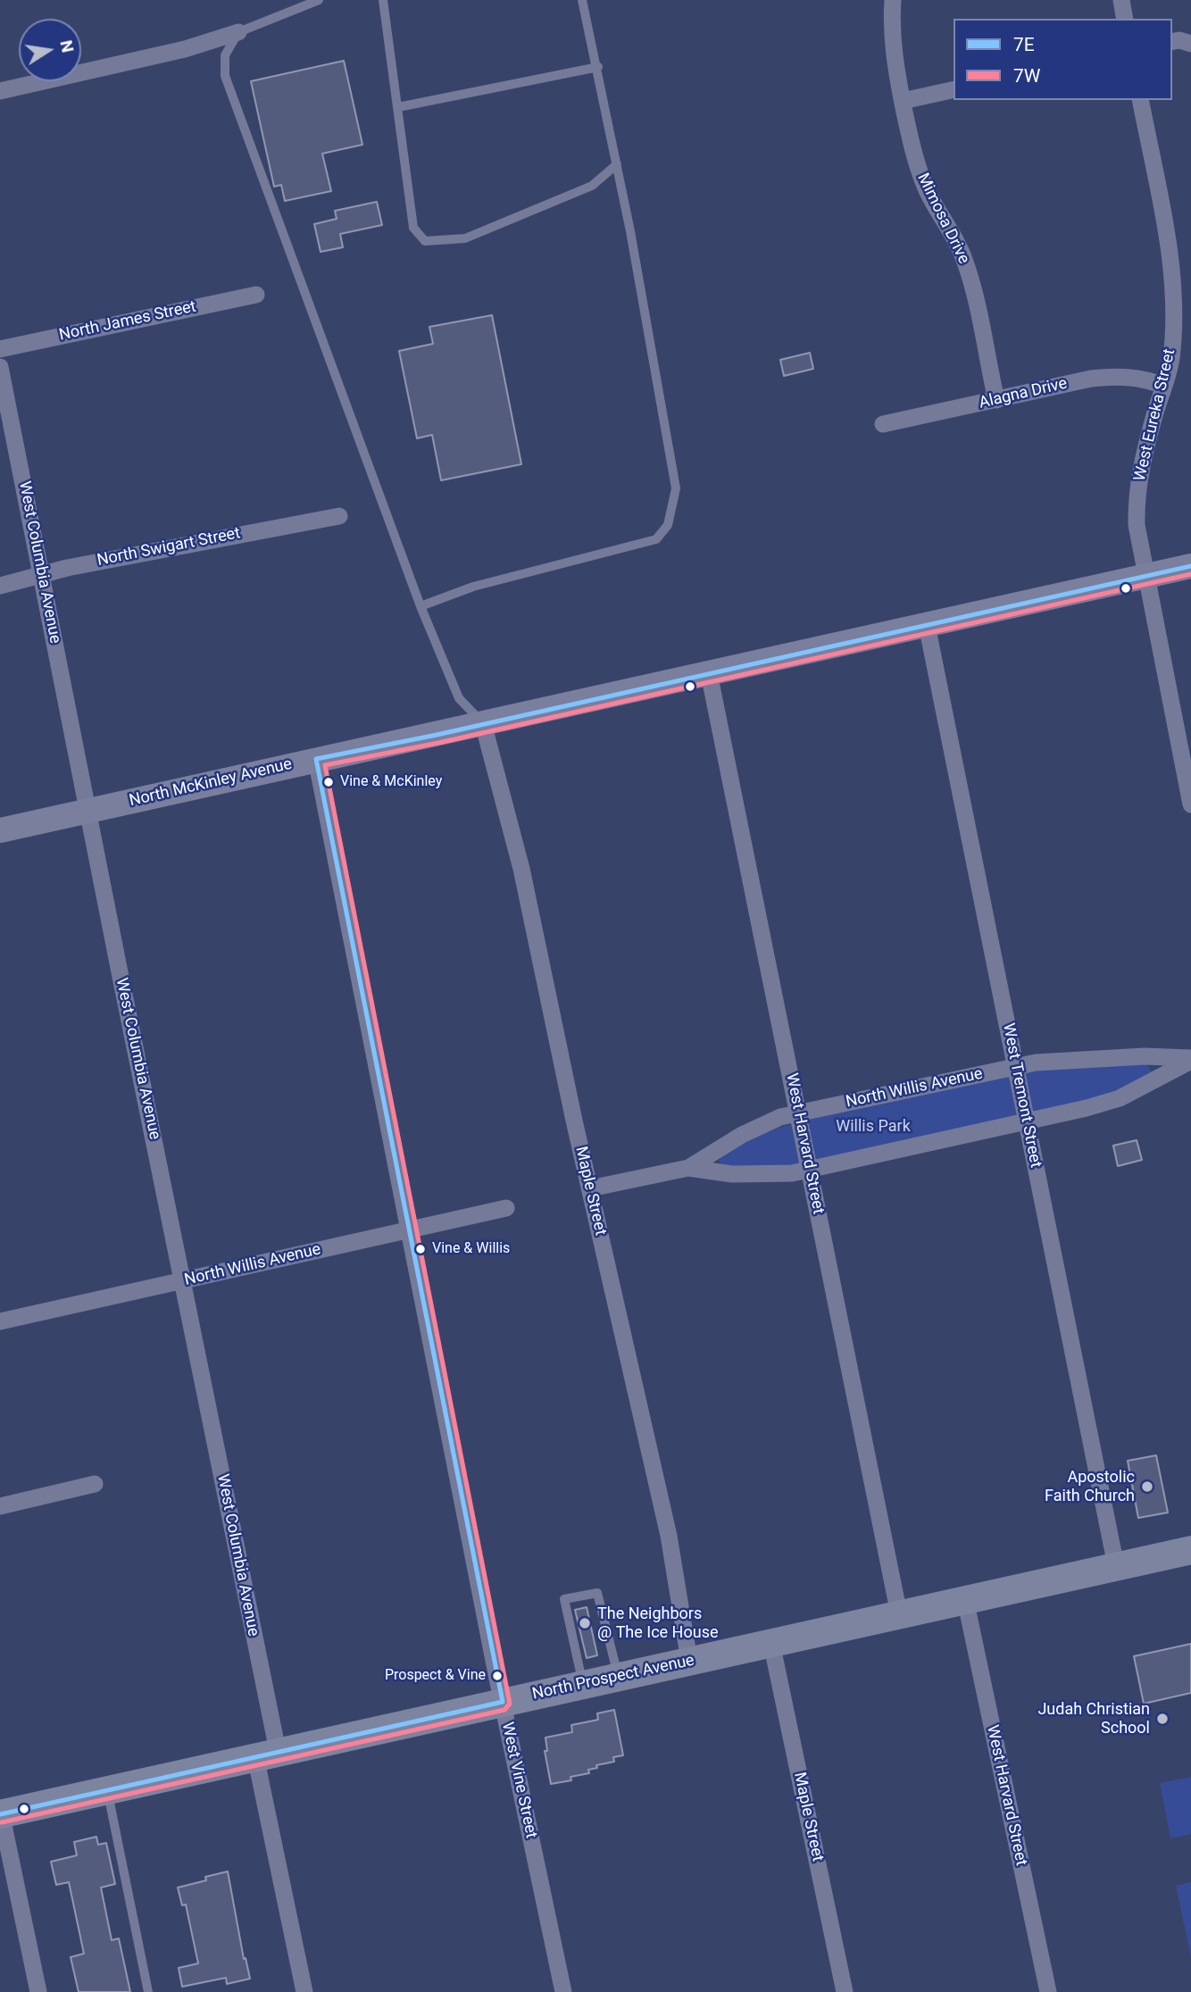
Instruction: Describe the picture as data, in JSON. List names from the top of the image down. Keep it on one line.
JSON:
{"streets":{"main road":["North Prospect Avenue"],"street":["Mimosa Drive","North James Street","Alagna Drive","West Eureka Street","North Swigart Street","West Columbia Avenue","North McKinley Avenue","North Willis Avenue","West Tremont Street","West Harvard Street","Maple Street","West Vine Street"]},"crossings":[["Mimosa Drive","Alagna Drive"],["Alagna Drive","West Eureka Street"],["West Eureka Street","North McKinley Avenue"],["North Swigart Street","West Columbia Avenue"],["West Columbia Avenue","North McKinley Avenue"],["West Columbia Avenue","North Willis Avenue"],["West Columbia Avenue","North Prospect Avenue"],["North McKinley Avenue","West Tremont Street"],["North McKinley Avenue","West Harvard Street"],["North McKinley Avenue","Maple Street"],["North McKinley Avenue","West Vine Street"],["North Willis Avenue","West Tremont Street"],["North Willis Avenue","West Harvard Street"],["North Willis Avenue","Maple Street"],["North Willis Avenue","West Vine Street"],["West Tremont Street","North Prospect Avenue"],["West Harvard Street","North Prospect Avenue"],["Maple Street","North Prospect Avenue"],["North Prospect Avenue","West Vine Street"]],"parks":["Willis Park"],"places":["Vine & McKinley","Vine & Willis","Apostolic Faith Church","The Neighbors @ The Ice House","Prospect & Vine","Judah Christian School"],"lines":["transit line 7E","transit line 7W"],"legend":["7E","7W"],"north":"right"}
